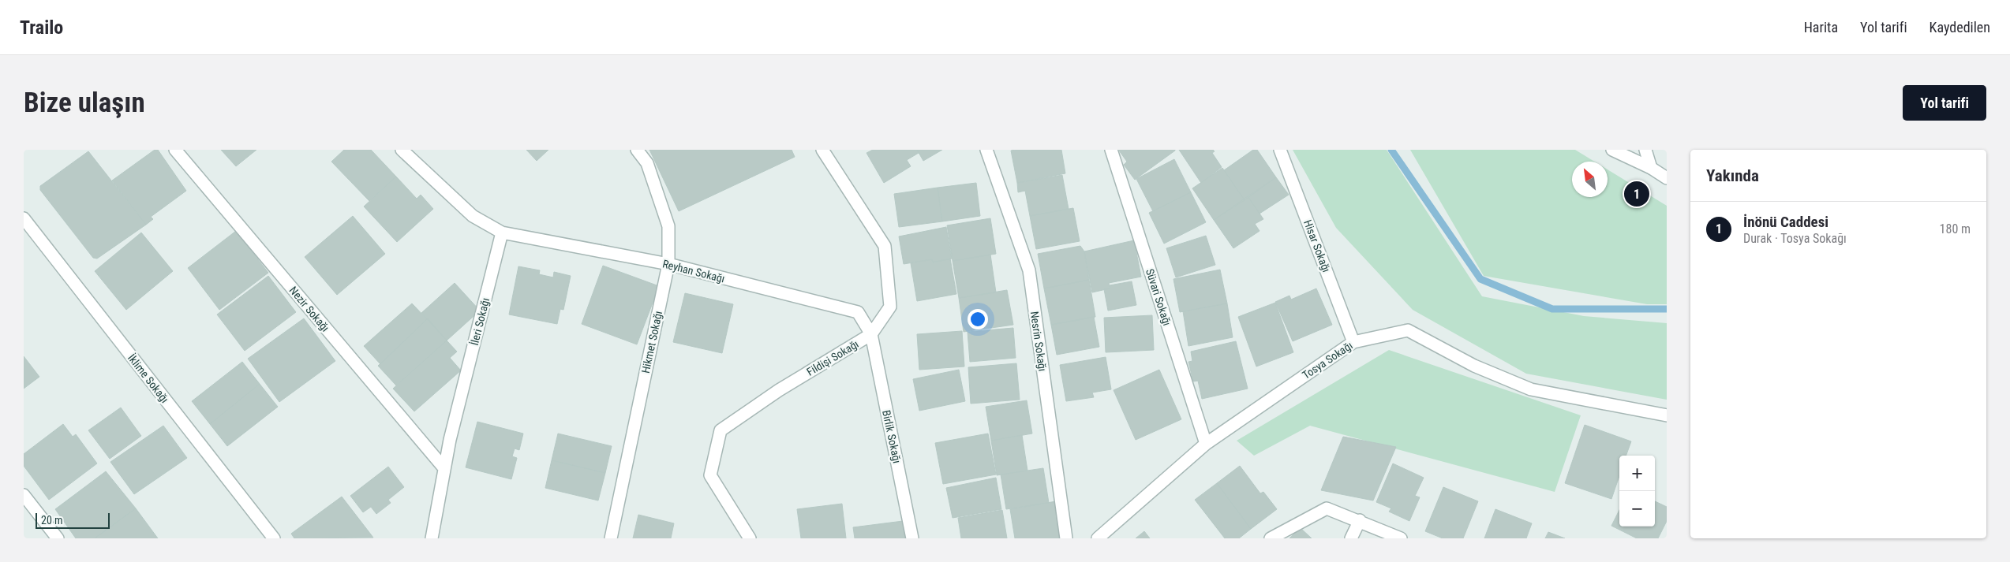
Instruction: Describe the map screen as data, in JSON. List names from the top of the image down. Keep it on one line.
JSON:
{"streets":{"street":["Hisar Sokağı","Reyhan Sokağı","Süvari Sokağı","Nezir Sokağı","İleri Sokağı","Nesrin Sokağı","Hikmet Sokağı","Fildişi Sokağı","Tosya Sokağı","İklime Sokağı","Birlik Sokağı"]},"crossings":[["Hisar Sokağı","Tosya Sokağı"],["Reyhan Sokağı","İleri Sokağı"],["Reyhan Sokağı","Hikmet Sokağı"],["Reyhan Sokağı","Fildişi Sokağı"],["Reyhan Sokağı","Birlik Sokağı"],["Süvari Sokağı","Tosya Sokağı"],["Nezir Sokağı","İleri Sokağı"],["Fildişi Sokağı","Birlik Sokağı"]],"scale_bar":"20 m","north":"top left","page":{"header":"Trailo","nav":["Harita","Yol tarifi","Kaydedilen"],"buttons":"Yol tarifi","title":"Bize ulaşın","heading":"Yakında","pins":"1","list":[{"mark":"1","name":"İnönü Caddesi","note":"Durak · Tosya Sokağı","value":"180 m"}],"map_buttons":["+","−"],"scale":"20 m"}}
